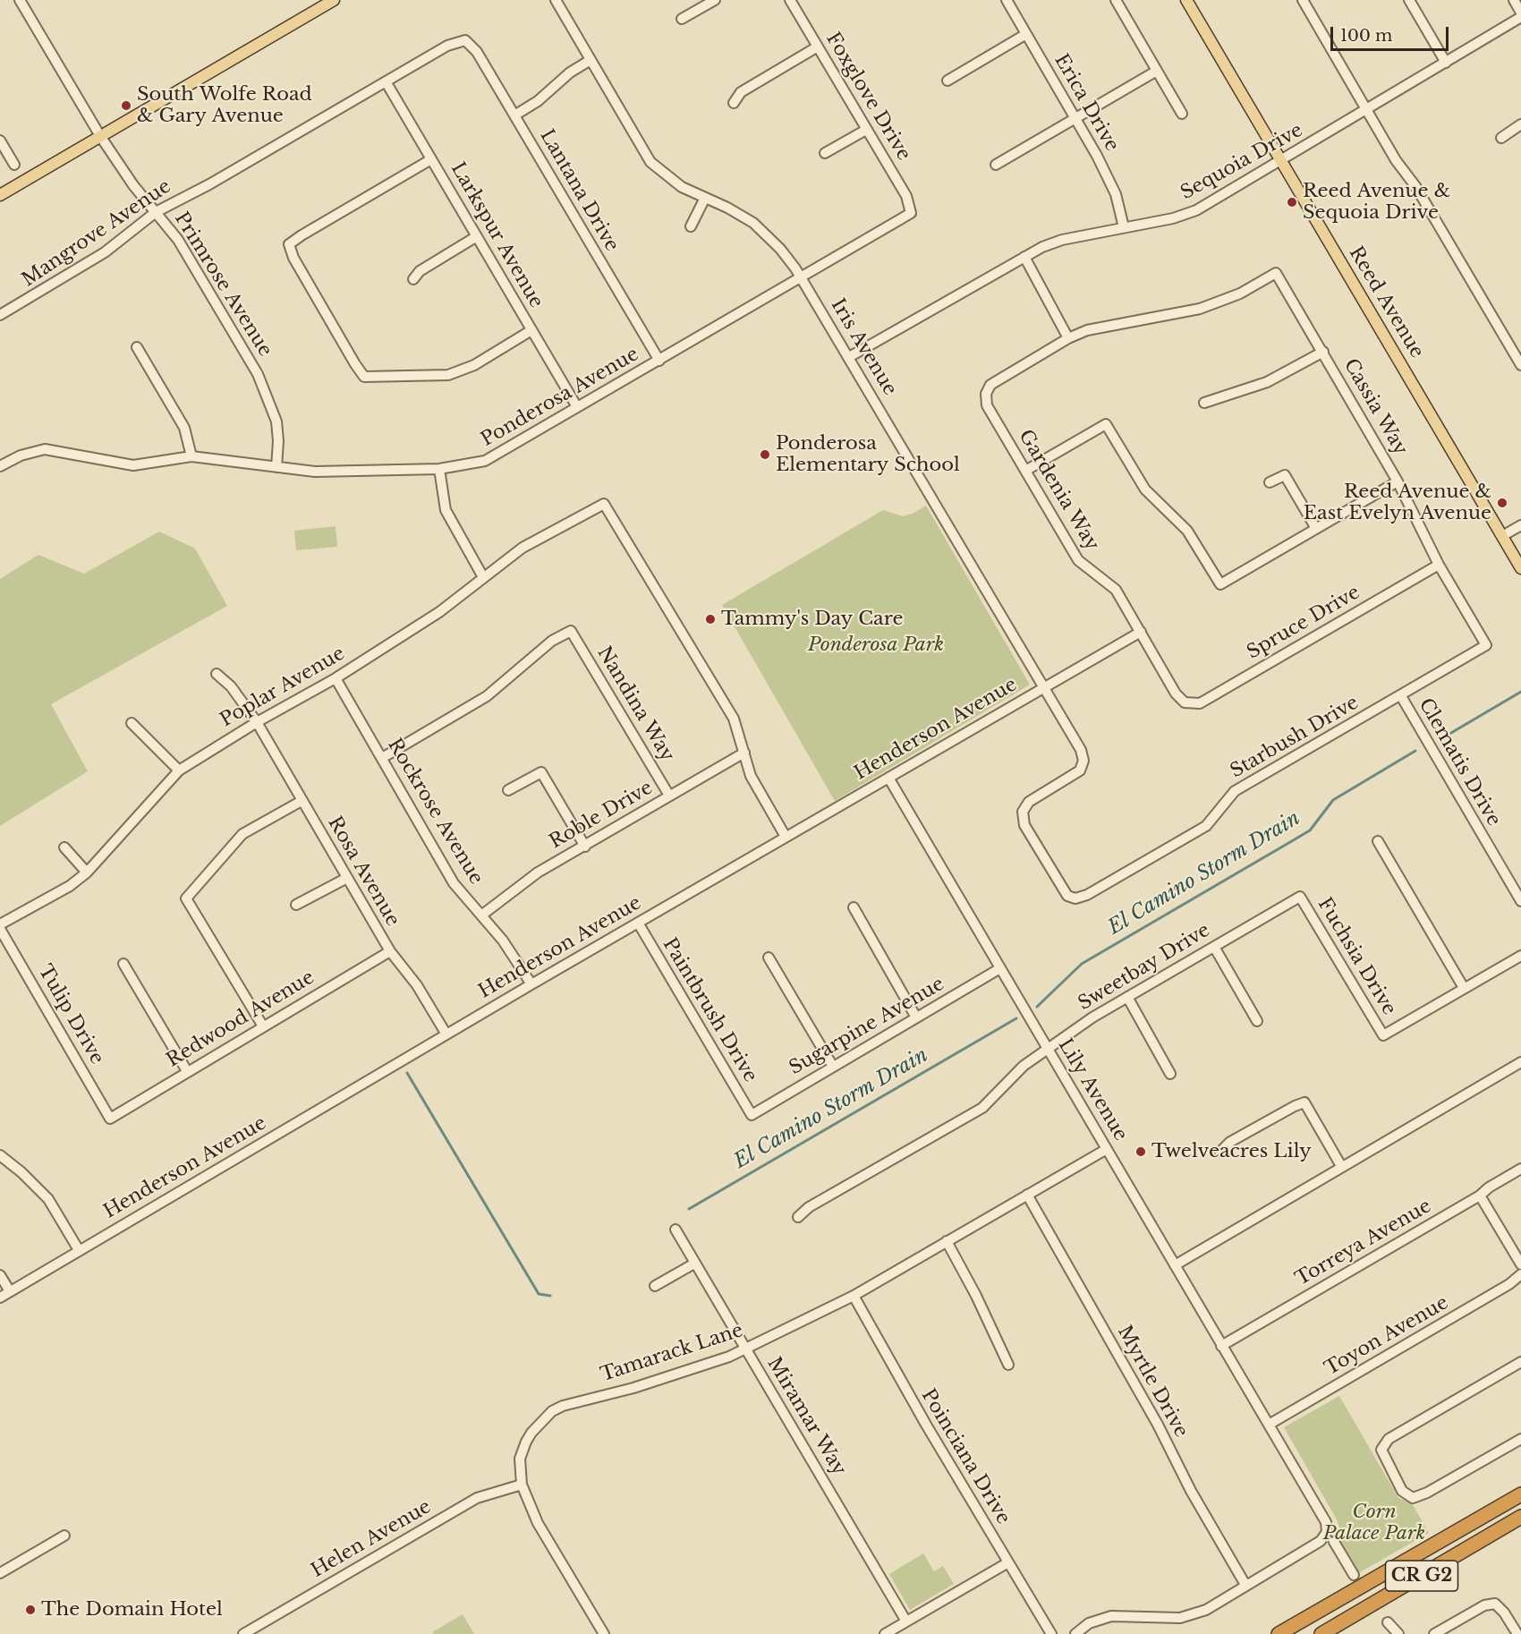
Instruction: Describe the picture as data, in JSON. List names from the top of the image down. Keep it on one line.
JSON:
{"streets":{"highway":["CR G2"],"main road":["Reed Avenue"],"street":["Foxglove Drive","Erica Drive","Sequoia Drive","Lantana Drive","Mangrove Avenue","Larkspur Avenue","Primrose Avenue","Iris Avenue","Ponderosa Avenue","Cassia Way","Gardenia Way","Spruce Drive","Poplar Avenue","Nandina Way","Henderson Avenue","Starbush Drive","Clematis Drive","Rockrose Avenue","Roble Drive","Rosa Avenue","Fuchsia Drive","Sweetbay Drive","Paintbrush Drive","Tulip Drive","Redwood Avenue","Sugarpine Avenue","Lily Avenue","Torreya Avenue","Toyon Avenue","Tamarack Lane","Myrtle Drive","Miramar Way","Poinciana Drive","Helen Avenue"]},"crossings":[["Foxglove Drive","Ponderosa Avenue"],["Erica Drive","Sequoia Drive"],["Sequoia Drive","Reed Avenue"],["Sequoia Drive","Iris Avenue"],["Lantana Drive","Mangrove Avenue"],["Lantana Drive","Ponderosa Avenue"],["Mangrove Avenue","Larkspur Avenue"],["Mangrove Avenue","Primrose Avenue"],["Larkspur Avenue","Ponderosa Avenue"],["Primrose Avenue","Ponderosa Avenue"],["Iris Avenue","Ponderosa Avenue"],["Iris Avenue","Henderson Avenue"],["Iris Avenue","Starbush Drive"],["Cassia Way","Gardenia Way"],["Cassia Way","Spruce Drive"],["Cassia Way","Starbush Drive"],["Gardenia Way","Spruce Drive"],["Gardenia Way","Henderson Avenue"],["Poplar Avenue","Rockrose Avenue"],["Poplar Avenue","Roble Drive"],["Poplar Avenue","Rosa Avenue"],["Nandina Way","Rockrose Avenue"],["Nandina Way","Roble Drive"],["Henderson Avenue","Rockrose Avenue"],["Henderson Avenue","Rosa Avenue"],["Henderson Avenue","Paintbrush Drive"],["Henderson Avenue","Lily Avenue"],["Starbush Drive","Clematis Drive"],["Rockrose Avenue","Roble Drive"],["Rosa Avenue","Redwood Avenue"],["Fuchsia Drive","Sweetbay Drive"],["Sweetbay Drive","Lily Avenue"],["Paintbrush Drive","Sugarpine Avenue"],["Tulip Drive","Redwood Avenue"],["Sugarpine Avenue","Lily Avenue"],["Lily Avenue","Torreya Avenue"],["Lily Avenue","Toyon Avenue"],["Lily Avenue","Tamarack Lane"],["Lily Avenue","Myrtle Drive"],["Tamarack Lane","Myrtle Drive"],["Tamarack Lane","Miramar Way"],["Tamarack Lane","Poinciana Drive"],["Tamarack Lane","Helen Avenue"]],"water":["El Camino Storm Drain"],"parks":["Ponderosa Park","Corn Palace Park"],"places":["South Wolfe Road & Gary Avenue","Reed Avenue & Sequoia Drive","Ponderosa Elementary School","Reed Avenue & East Evelyn Avenue","Tammy's Day Care","Twelveacres Lily","The Domain Hotel"],"scale_bar":"100 m"}
